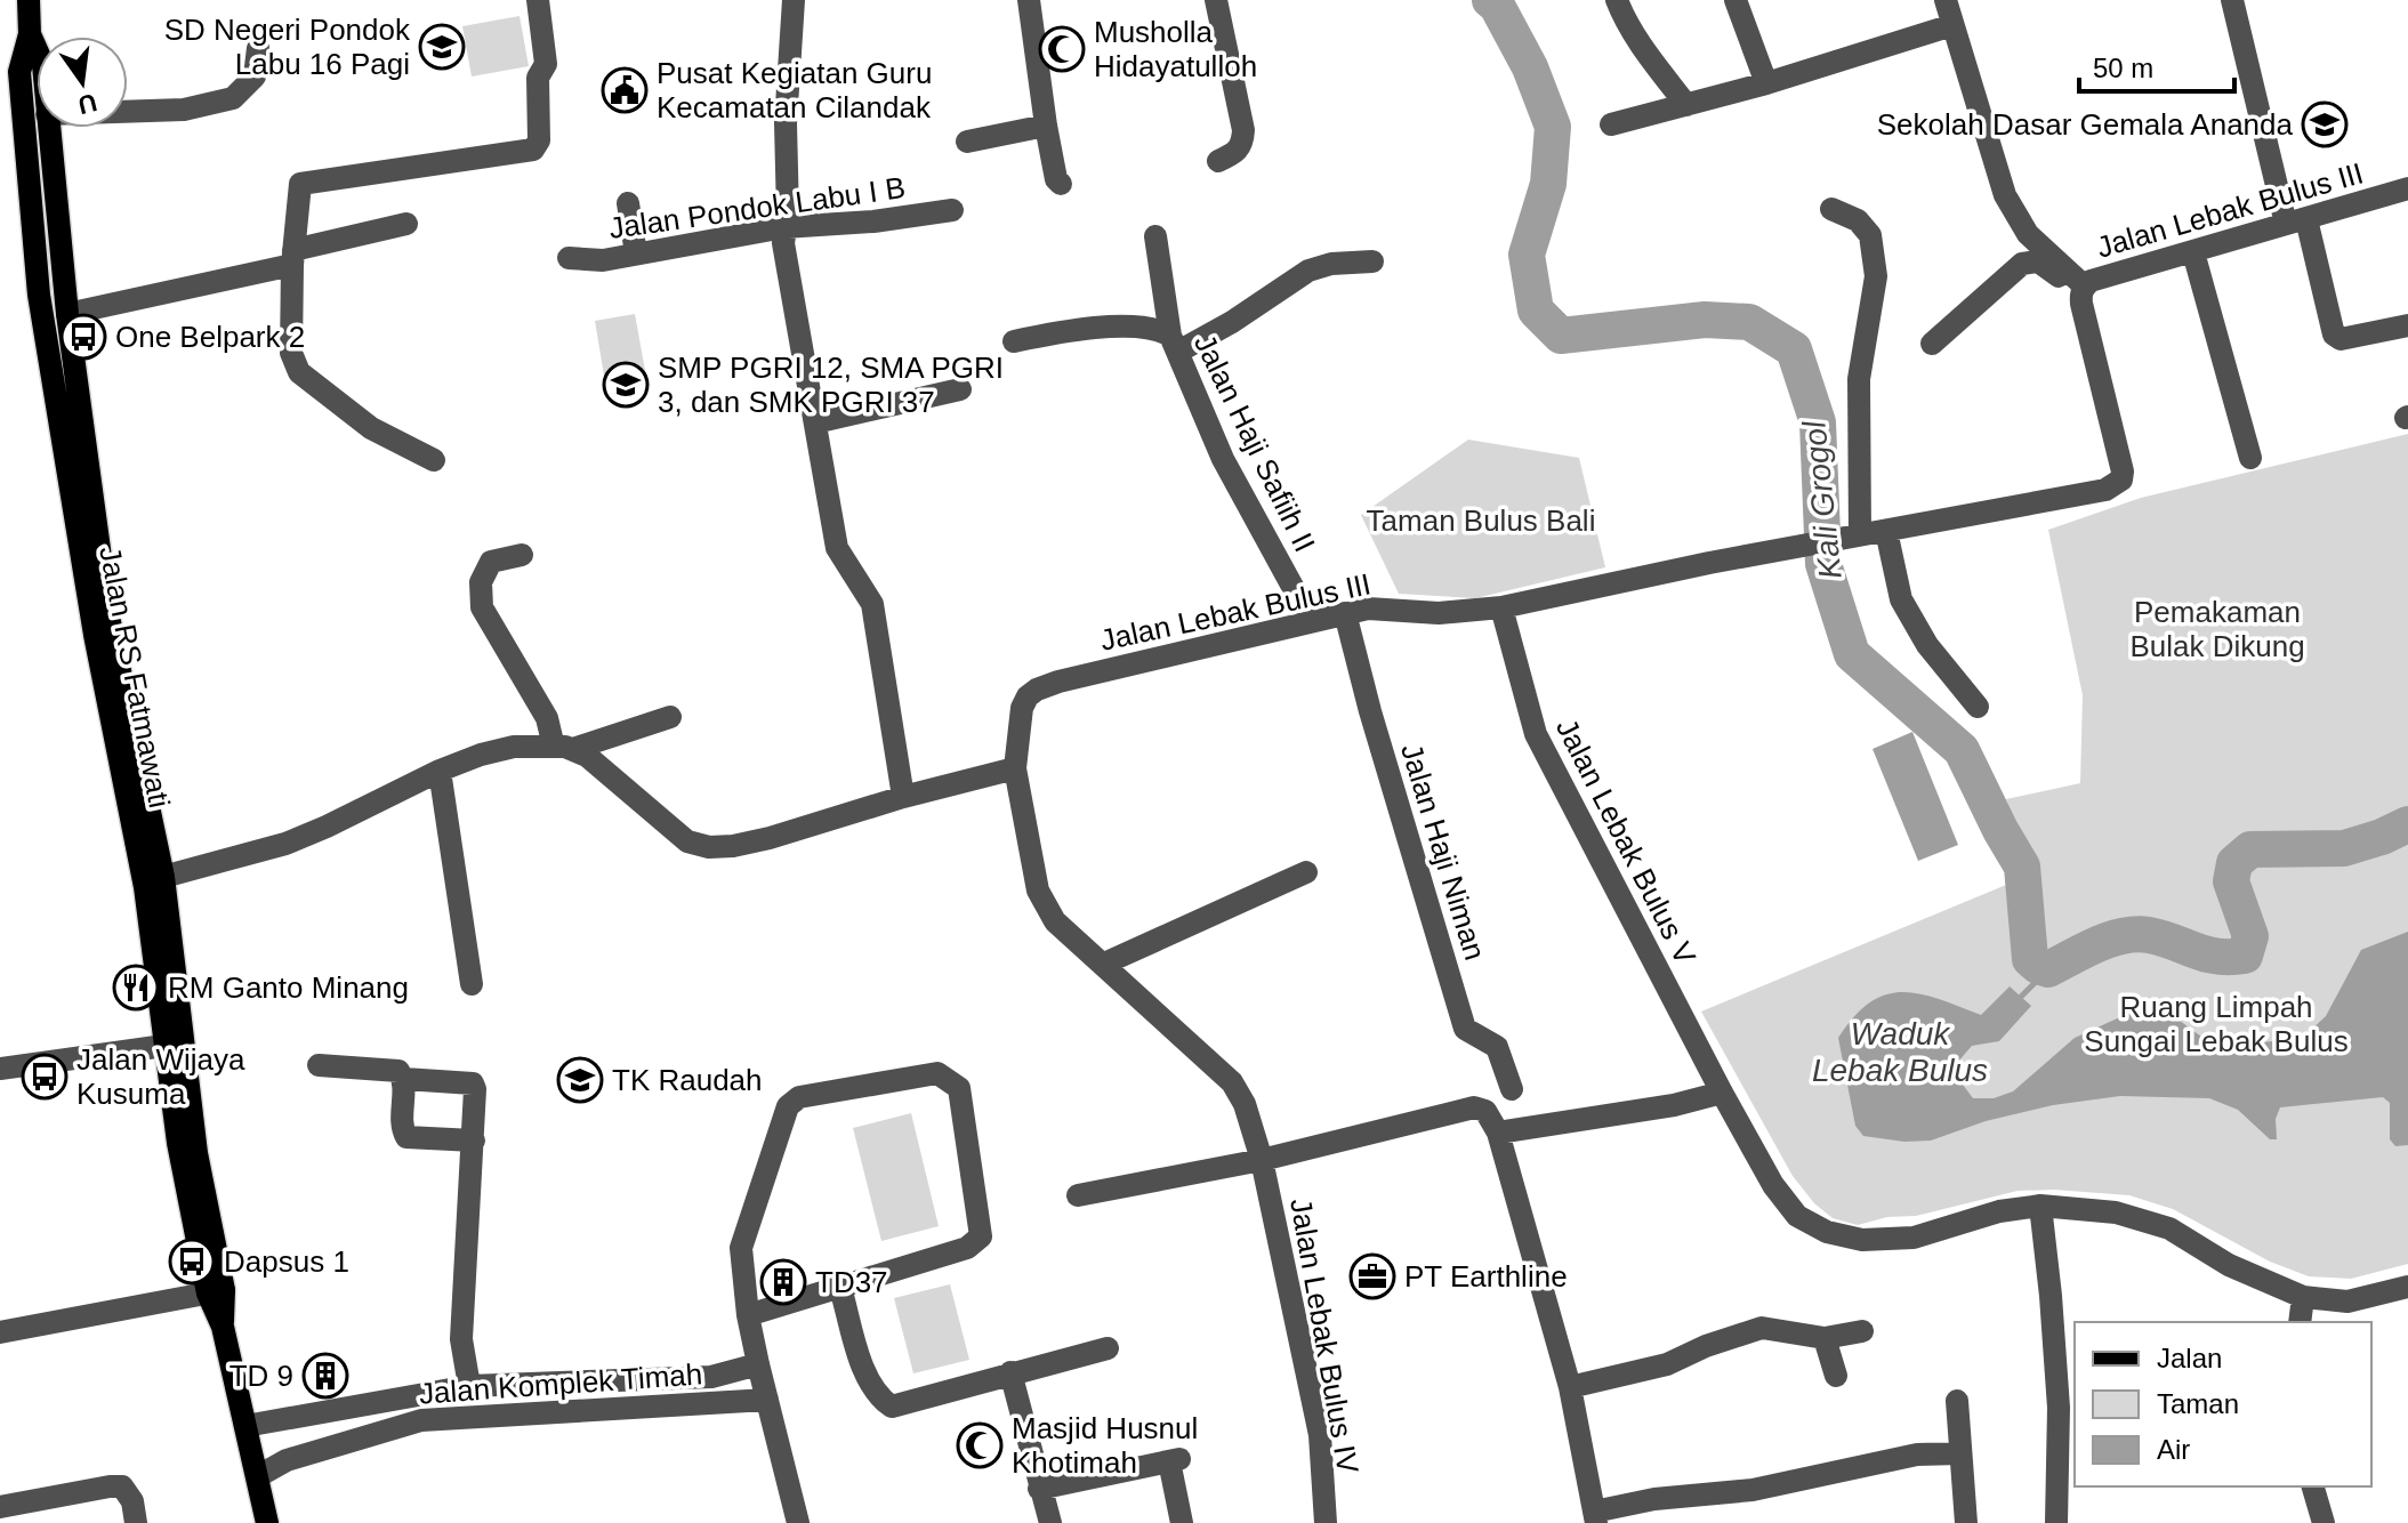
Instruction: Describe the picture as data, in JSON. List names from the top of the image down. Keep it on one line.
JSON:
{"streets":{"main road":["Jalan RS Fatmawati"],"street":["Jalan Pondok Labu I B","Jalan Lebak Bulus III","Jalan Haji Safiih II","Jalan Lebak Bulus V","Jalan Haji Niman","Jalan Lebak Bulus IV","Jalan Komplek Timah"]},"crossings":[["Jalan Lebak Bulus III","Jalan Haji Safiih II"],["Jalan Lebak Bulus III","Jalan Lebak Bulus V"],["Jalan Lebak Bulus III","Jalan Haji Niman"],["Jalan Lebak Bulus III","Jalan Lebak Bulus IV"],["Jalan RS Fatmawati","Jalan Komplek Timah"]],"water":["Kali Grogol","Waduk Lebak Bulus"],"parks":["Taman Bulus Bali","Pemakaman Bulak Dikung","Ruang Limpah Sungai Lebak Bulus"],"places":{"school or university":["SD Negeri Pondok Labu 16 Pagi","Sekolah Dasar Gemala Ananda","SMP PGRI 12, SMA PGRI 3, dan SMK PGRI 37","TK Raudah"],"mosque":["Musholla Hidayatulloh","Masjid Husnul Khotimah"],"public building":["Pusat Kegiatan Guru Kecamatan Cilandak"],"bus stop":["One Belpark 2","Jalan Wijaya Kusuma","Dapsus 1"],"restaurant":["RM Ganto Minang"],"office":["PT Earthline"],"building":["TD37","TD 9"]},"legend":["Jalan","Taman","Air"],"scale_bar":"50 m","north":"bottom"}
